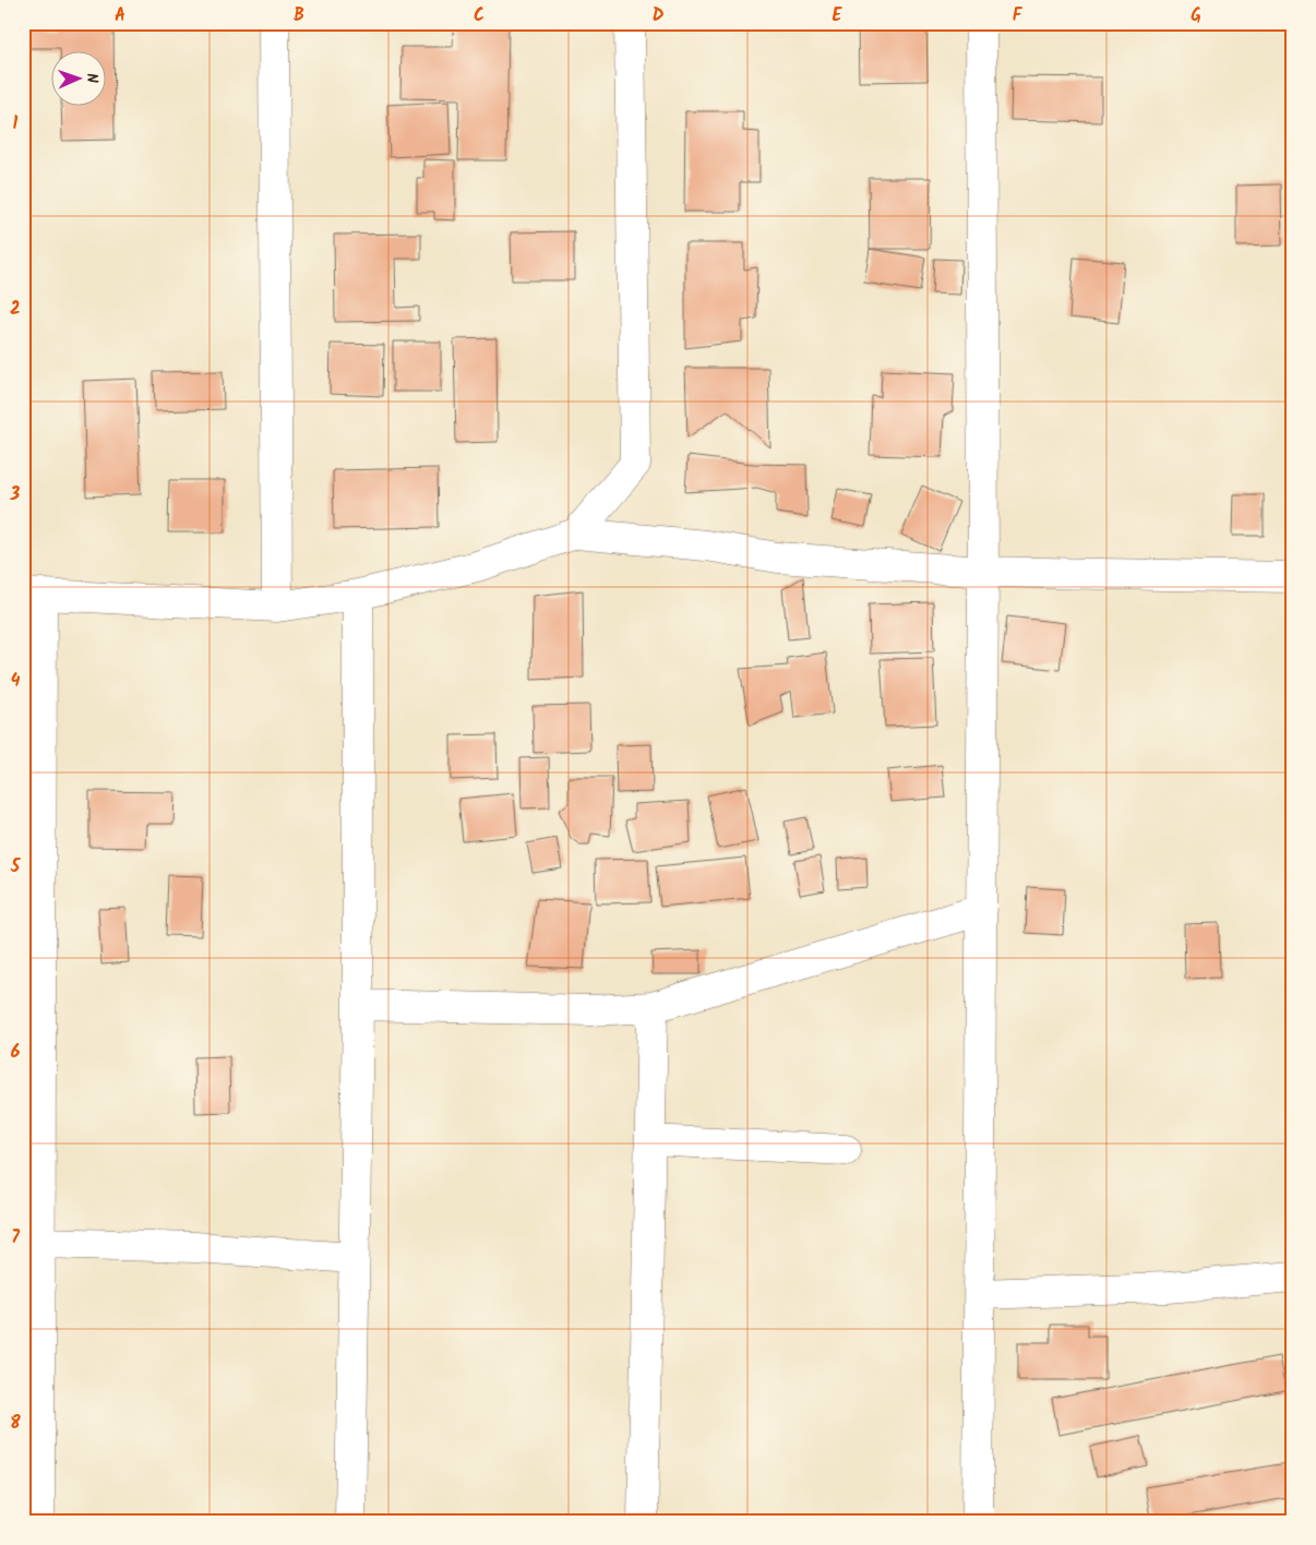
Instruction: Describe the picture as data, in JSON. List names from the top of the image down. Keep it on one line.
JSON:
{"north":"right","grid":{"columns":["A","B","C","D","E","F","G"],"rows":["1","2","3","4","5","6","7","8"]}}
